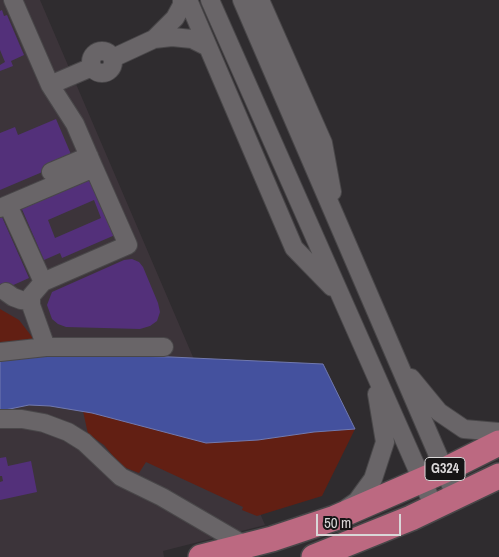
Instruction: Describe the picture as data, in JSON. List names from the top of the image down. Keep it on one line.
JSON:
{"streets":{"highway":["G324"]},"scale_bar":"50 m"}
